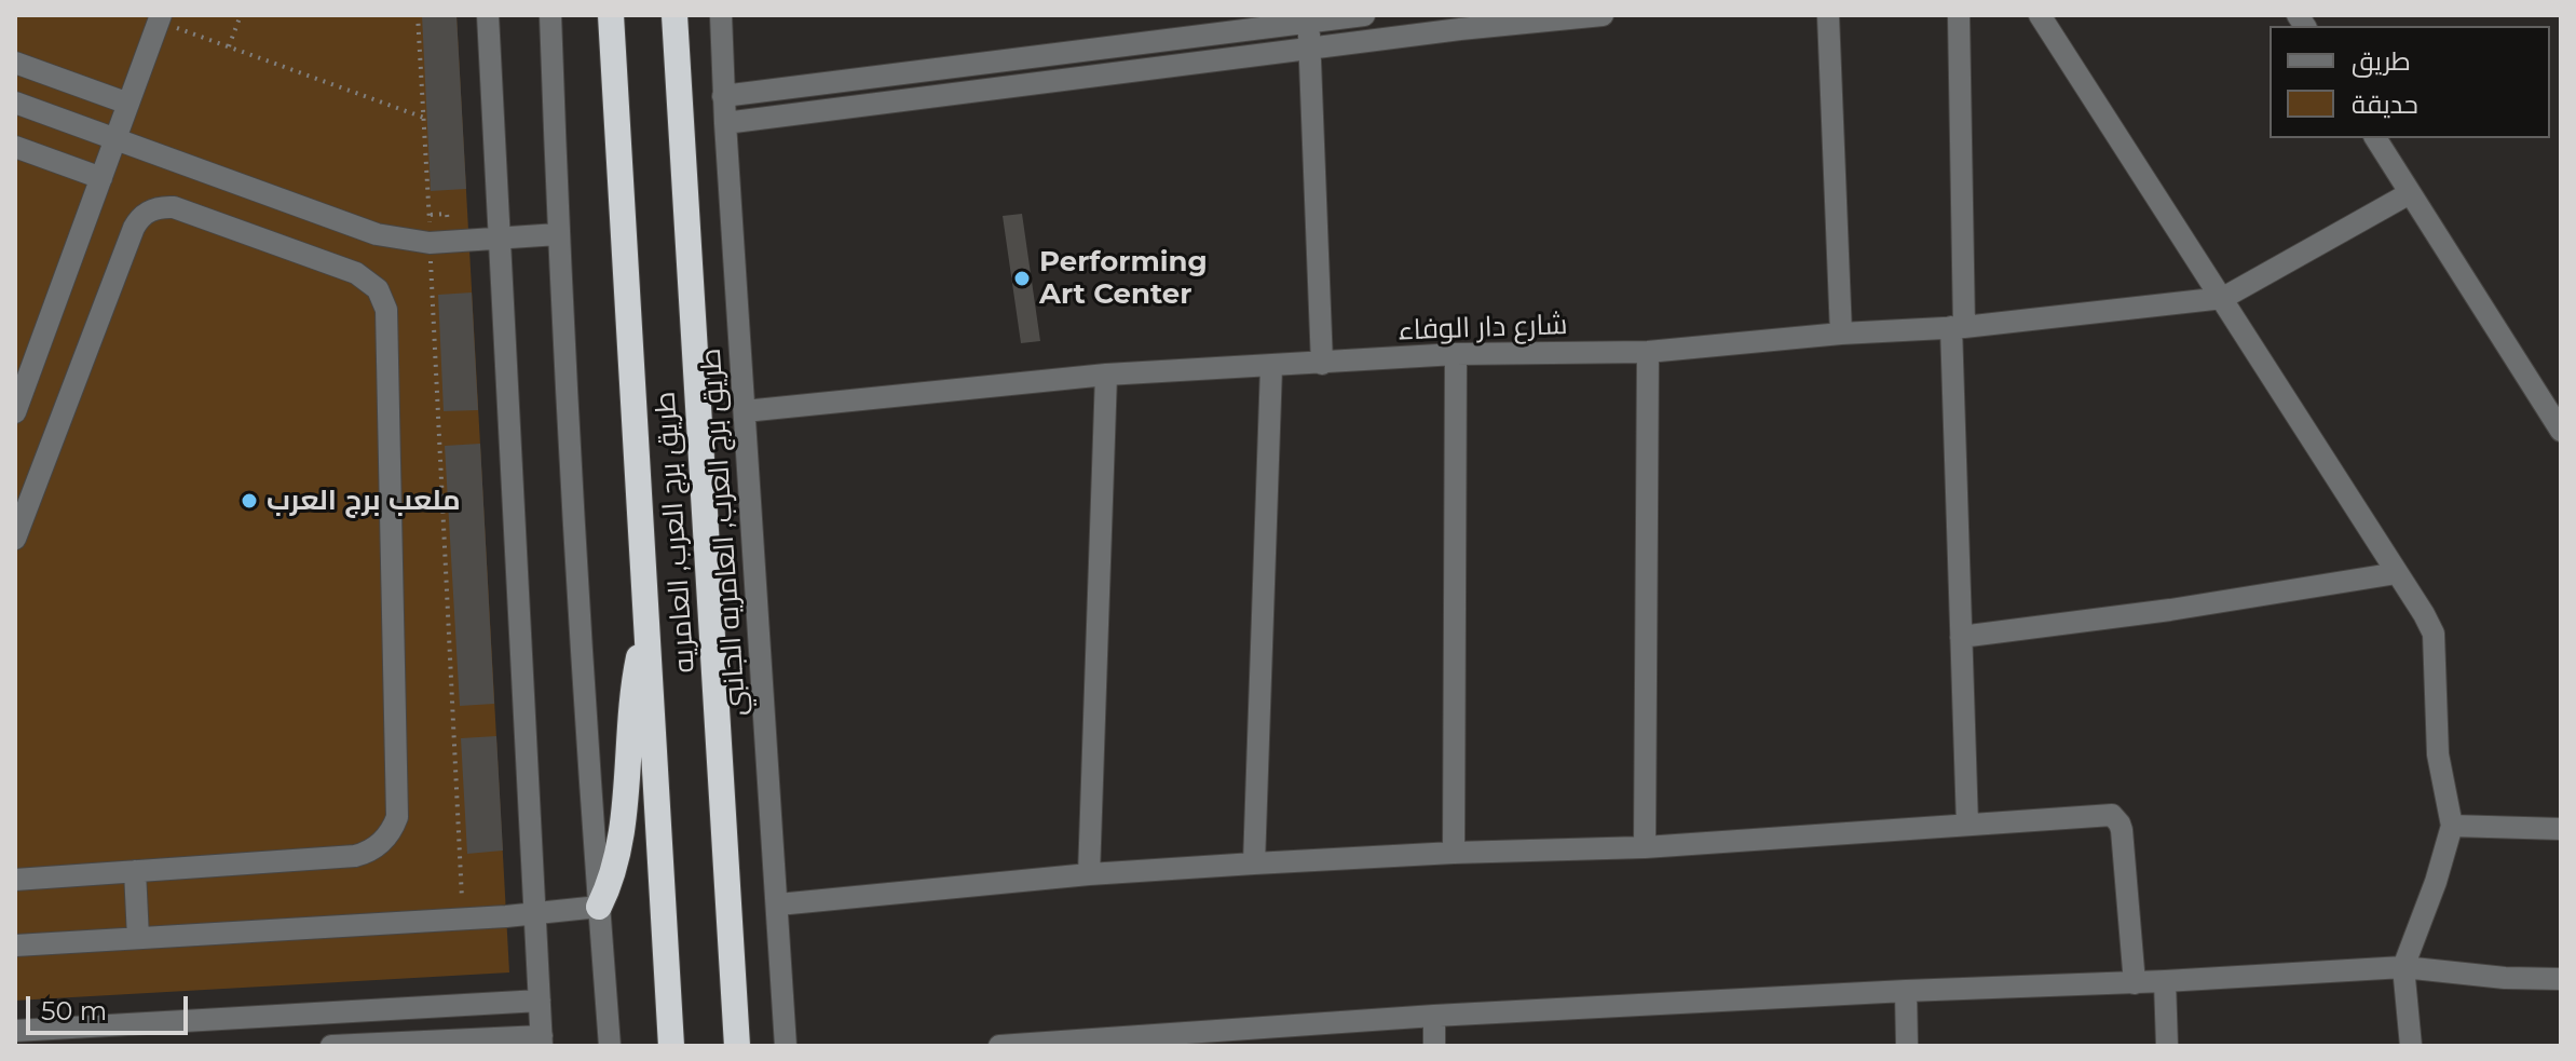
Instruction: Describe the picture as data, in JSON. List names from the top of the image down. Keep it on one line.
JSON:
{"streets":{"highway":["طريق برج العرب, العامريه"],"street":["شارع دار الوفاء","طريق برج العرب, العامريه الجانبي"]},"crossings":[["شارع دار الوفاء","طريق برج العرب, العامريه الجانبي"]],"places":["Performing Art Center","ملعب برج العرب"],"legend":["طريق","حديقة"],"scale_bar":"50 m"}
